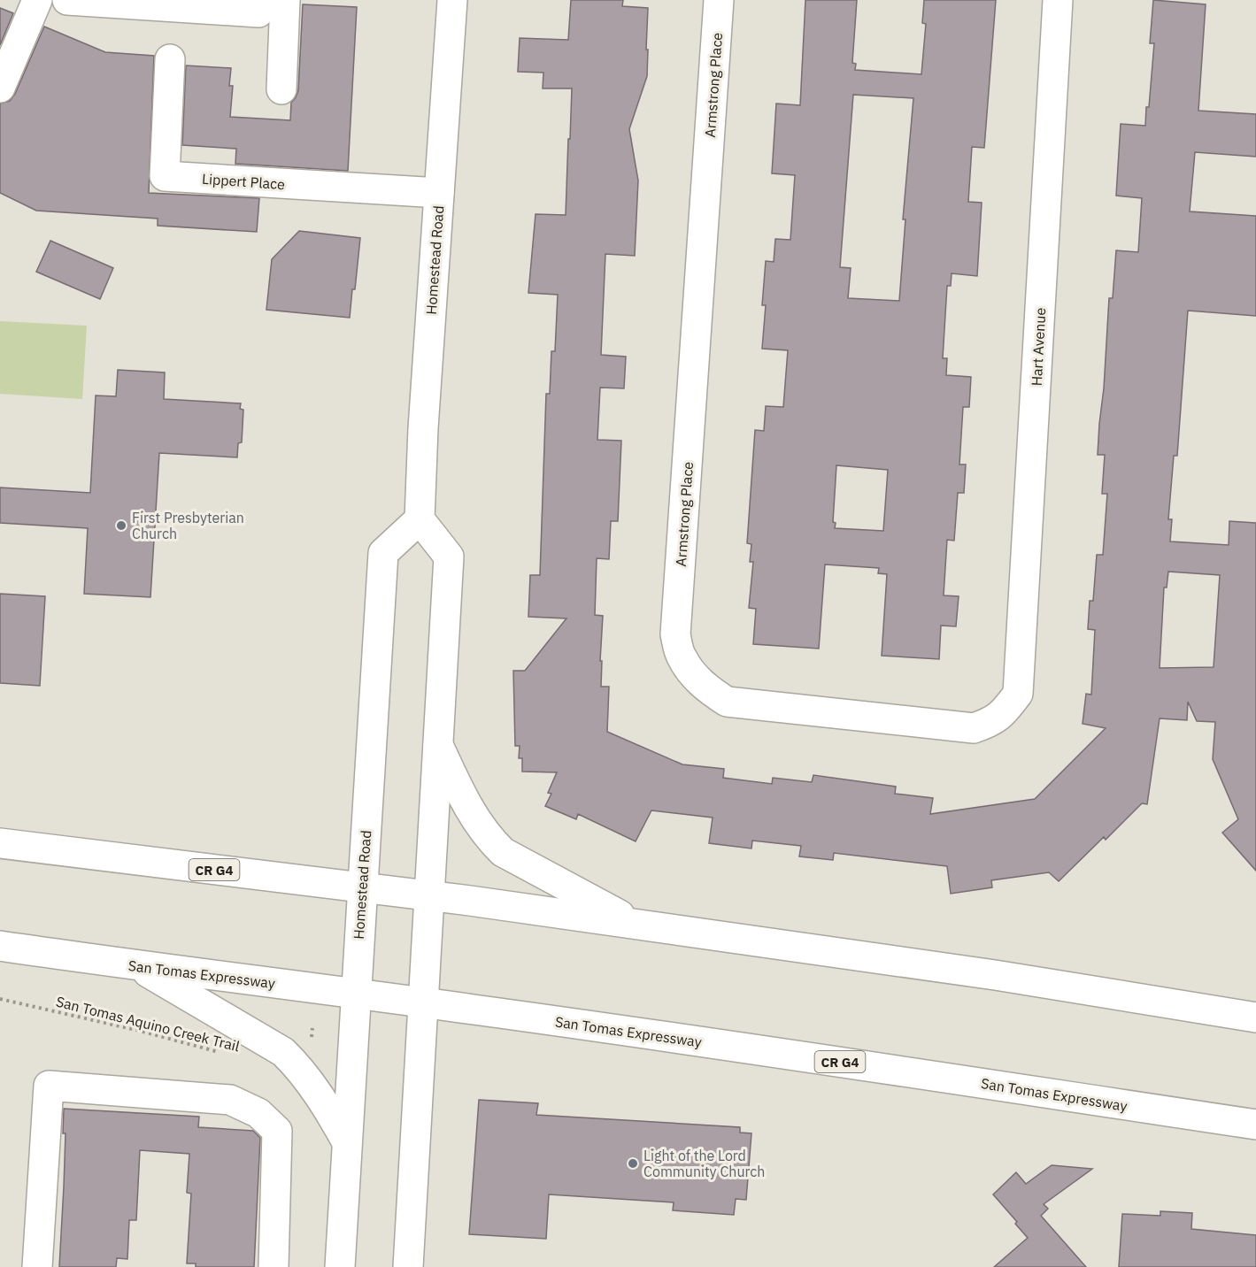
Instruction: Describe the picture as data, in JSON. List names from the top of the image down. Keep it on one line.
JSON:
{"streets":{"main road":["Armstrong Place","Lippert Place","Homestead Road","Hart Avenue","CR G4","San Tomas Expressway"],"path":["San Tomas Aquino Creek Trail"]},"crossings":[["Armstrong Place","Hart Avenue"],["Lippert Place","Homestead Road"],["Homestead Road","CR G4"],["Homestead Road","San Tomas Expressway"]],"places":["First Presbyterian Church","Light of the Lord Community Church"]}
